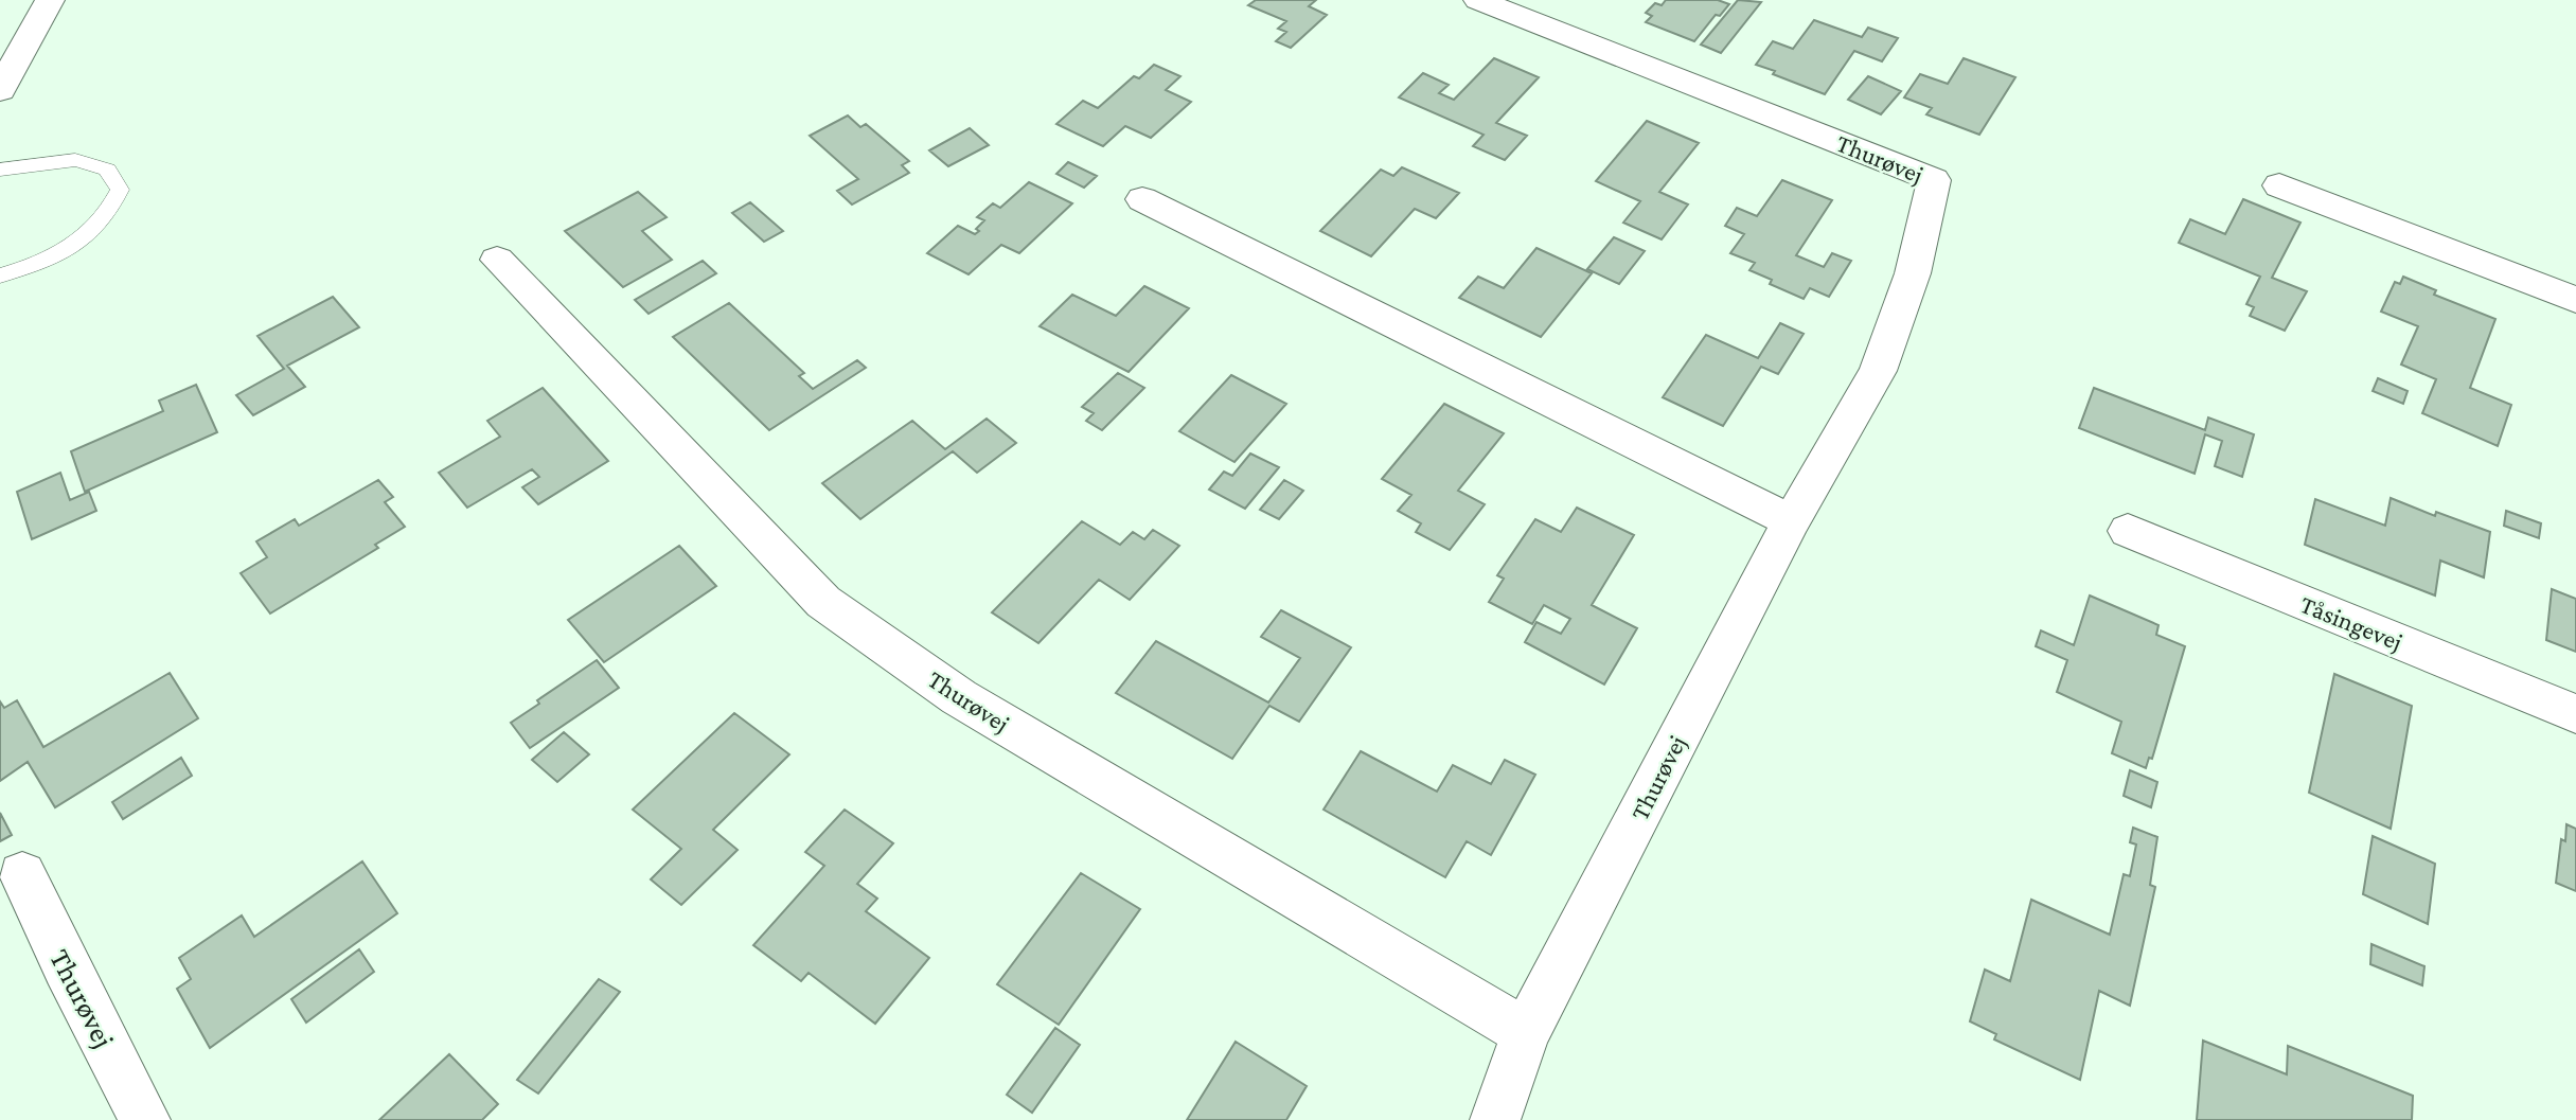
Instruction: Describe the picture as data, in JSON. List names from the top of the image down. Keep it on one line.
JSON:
{"streets":{"street":["Thurøvej","Tåsingevej"]}}
